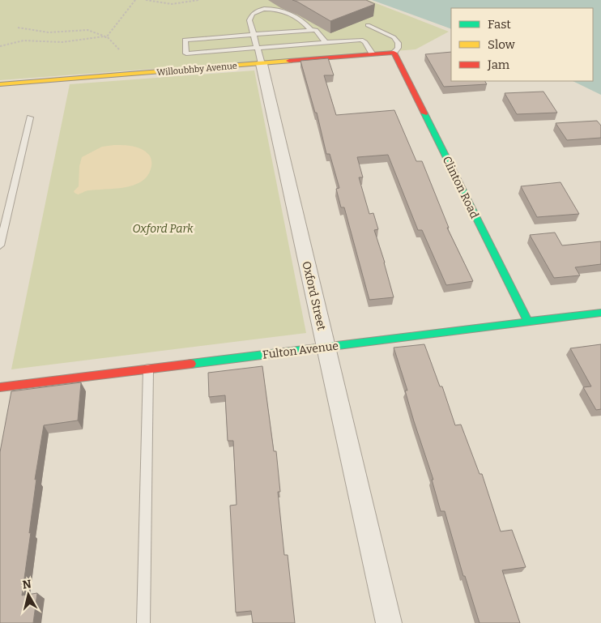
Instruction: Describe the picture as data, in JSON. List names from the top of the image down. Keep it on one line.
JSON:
{"streets":{"street":["Willoubhby Avenue","Clinton Road","Oxford Street","Fulton Avenue"]},"crossings":[["Willoubhby Avenue","Clinton Road"],["Willoubhby Avenue","Oxford Street"],["Clinton Road","Fulton Avenue"],["Oxford Street","Fulton Avenue"]],"parks":["Oxford Park"],"legend":["Fast","Slow","Jam"],"north":"top"}
